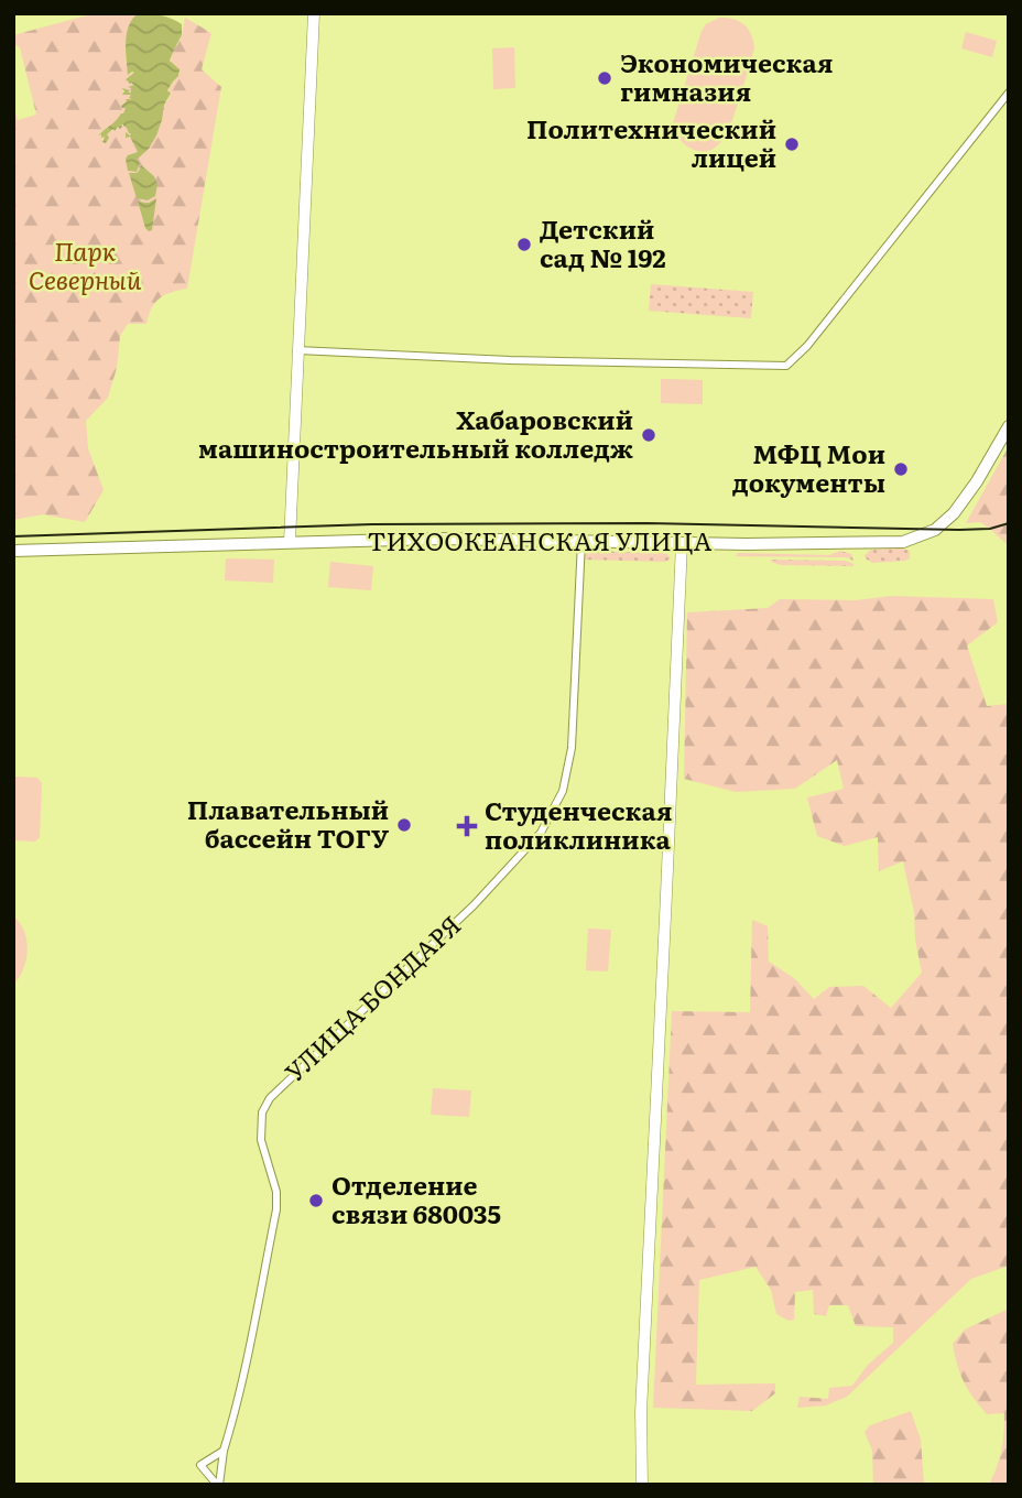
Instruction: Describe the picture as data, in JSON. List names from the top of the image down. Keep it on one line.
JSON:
{"streets":{"main road":["ТИХООКЕАНСКАЯ УЛИЦА"],"street":["УЛИЦА БОНДАРЯ"]},"crossings":[["ТИХООКЕАНСКАЯ УЛИЦА","УЛИЦА БОНДАРЯ"]],"parks":["Парк Северный"],"places":{"other":["Экономическая гимназия","Политехнический лицей","Детский сад № 192","Хабаровский машиностроительный колледж","МФЦ Мои документы","Плавательный бассейн ТОГУ","Отделение связи 680035"],"health":["Студенческая поликлиника"]}}
